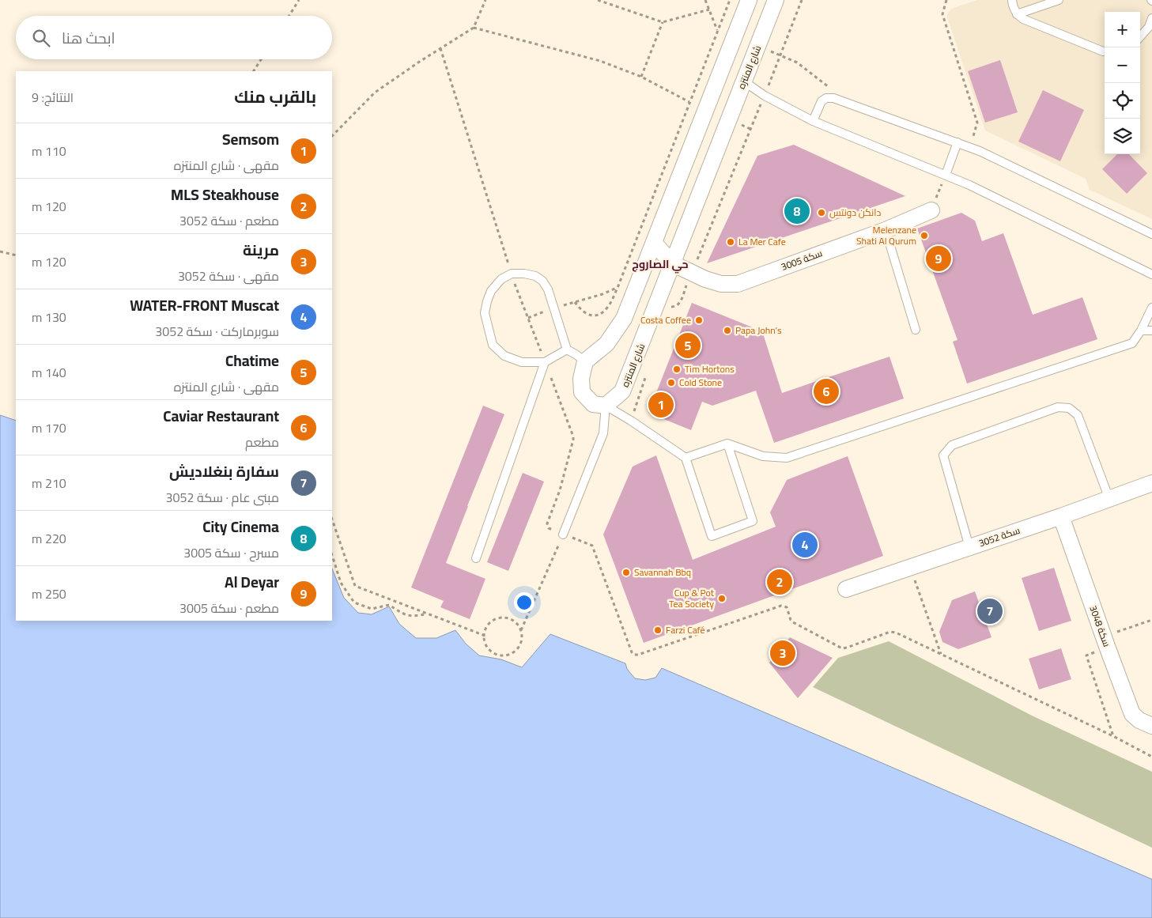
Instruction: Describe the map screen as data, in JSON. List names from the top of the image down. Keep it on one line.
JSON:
{"streets":{"street":["شارع المنتزه","سكة 3005","سكة 3052","سكة 3048"]},"crossings":[["شارع المنتزه","سكة 3005"],["سكة 3052","سكة 3048"]],"districts":["حي الصاروج"],"places":["دانكن دونتس","Melenzane Shati Al Qurum","La Mer Cafe","Costa Coffee","Papa John’s","Tim Hortons","Cold Stone","Savannah Bbq","Cup & Pot Tea Society","Farzi Café"],"page":{"map_buttons":["+","−"],"search":"ابحث هنا","heading":["بالقرب منك","النتائج: 9"],"list":[{"mark":"1","name":"Semsom","note":"مقهى · شارع المنتزه","value":"110 m"},{"mark":"2","name":"MLS Steakhouse","note":"مطعم · سكة 3052","value":"120 m"},{"mark":"3","name":"مرينة","note":"مقهى · سكة 3052","value":"120 m"},{"mark":"4","name":"WATER-FRONT Muscat","note":"سوبرماركت · سكة 3052","value":"130 m"},{"mark":"5","name":"Chatime","note":"مقهى · شارع المنتزه","value":"140 m"},{"mark":"6","name":"Caviar Restaurant","note":"مطعم","value":"170 m"},{"mark":"7","name":"سفارة بنغلاديش","note":"مبنى عام · سكة 3052","value":"210 m"},{"mark":"8","name":"City Cinema","note":"مسرح · سكة 3005","value":"220 m"},{"mark":"9","name":"Al Deyar","note":"مطعم · سكة 3005","value":"250 m"}],"pins":["8","9","5","6","1","4","2","7","3"]}}
